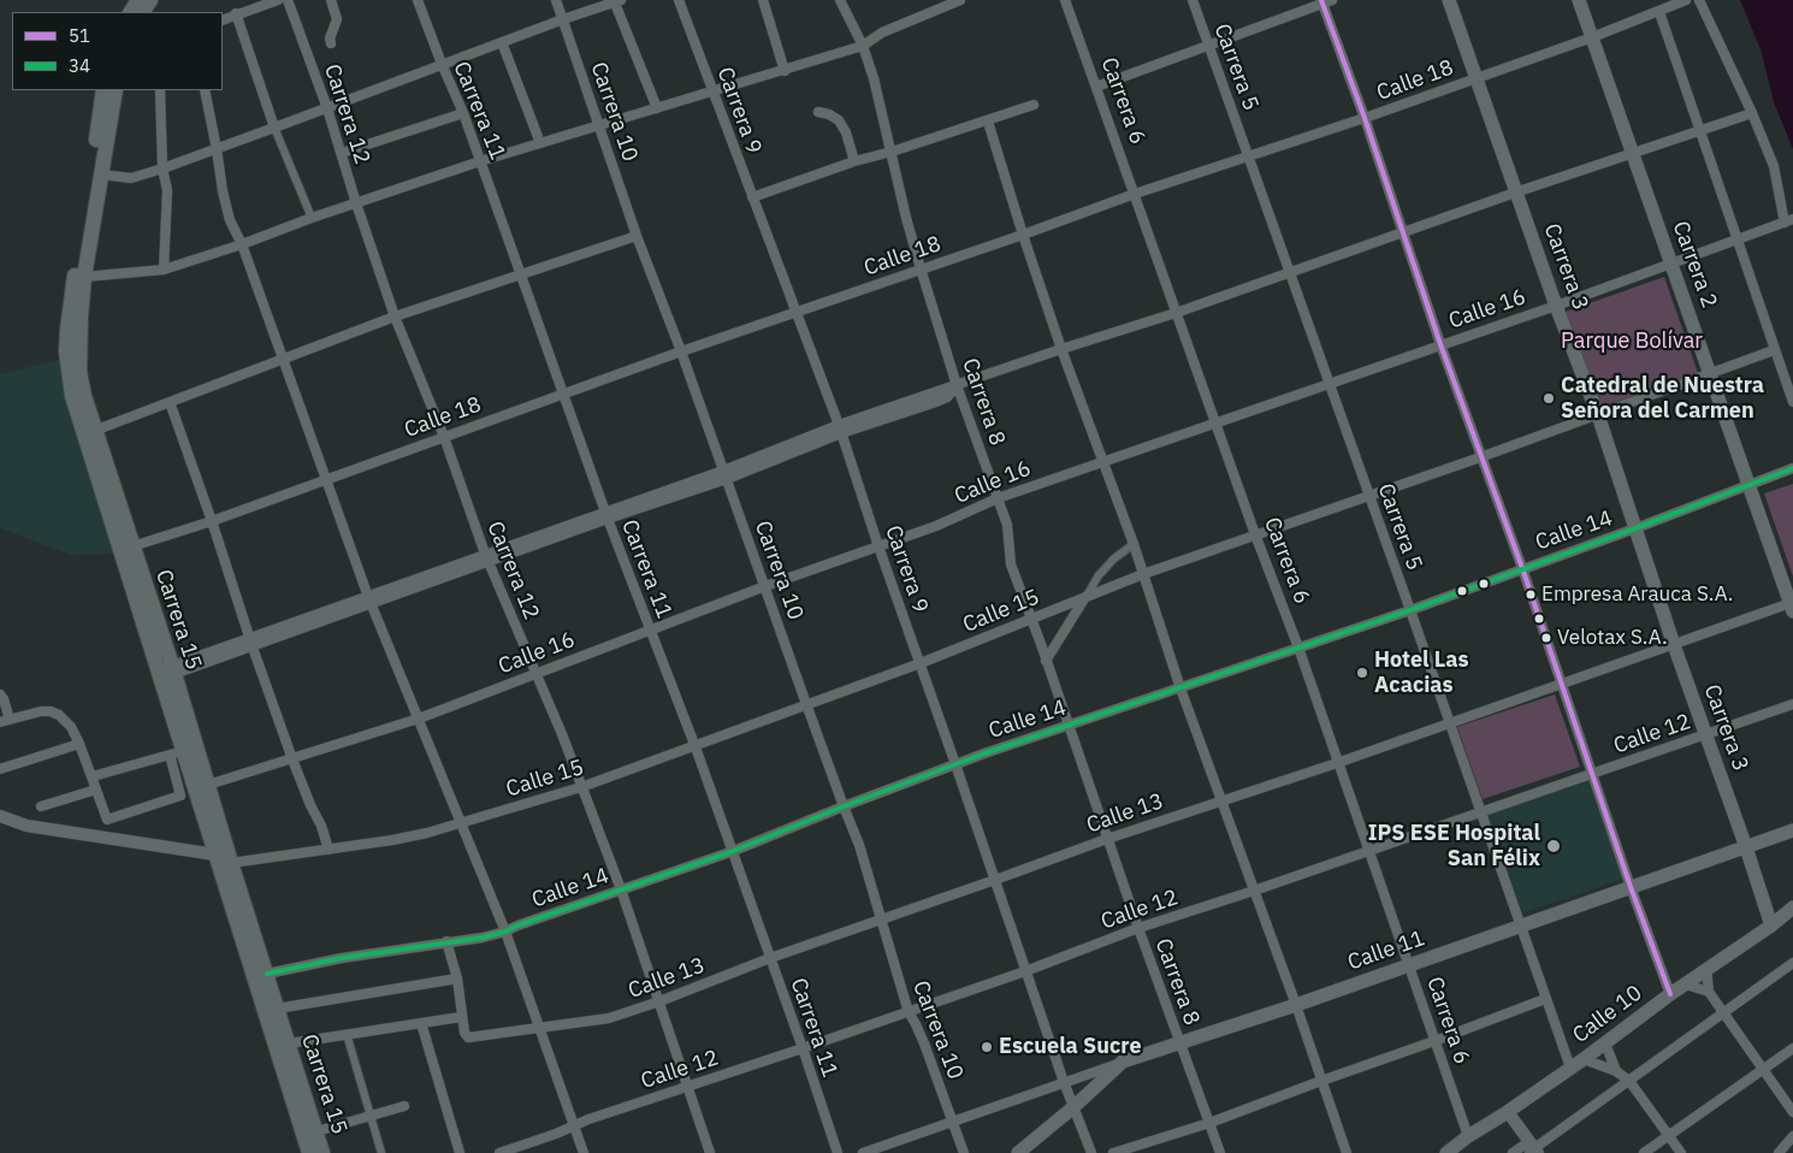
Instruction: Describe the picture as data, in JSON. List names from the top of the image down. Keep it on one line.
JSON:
{"streets":{"main road":["Carrera 2","Carrera 3","Carrera 15","Calle 11","Calle 10"],"street":["Carrera 5","Calle 18","Carrera 6","Carrera 11","Carrera 9","Carrera 10","Carrera 12","Calle 16","Carrera 8","Calle 14","Calle 15","Calle 12","Calle 13"]},"crossings":[["Carrera 5","Calle 18"],["Carrera 5","Calle 16"],["Carrera 5","Calle 14"],["Carrera 5","Calle 15"],["Carrera 5","Calle 12"],["Carrera 5","Calle 13"],["Carrera 5","Calle 11"],["Carrera 5","Calle 10"],["Calle 18","Carrera 6"],["Calle 18","Carrera 11"],["Calle 18","Carrera 9"],["Calle 18","Carrera 10"],["Calle 18","Carrera 12"],["Calle 18","Carrera 2"],["Calle 18","Carrera 3"],["Calle 18","Carrera 8"],["Calle 18","Carrera 15"],["Carrera 6","Calle 16"],["Carrera 6","Calle 14"],["Carrera 6","Calle 15"],["Carrera 6","Calle 12"],["Carrera 6","Calle 13"],["Carrera 6","Calle 11"],["Carrera 6","Calle 10"],["Carrera 11","Calle 16"],["Carrera 11","Calle 14"],["Carrera 11","Calle 15"],["Carrera 11","Calle 12"],["Carrera 11","Calle 13"],["Carrera 9","Calle 16"],["Carrera 9","Calle 14"],["Carrera 9","Calle 15"],["Carrera 9","Calle 12"],["Carrera 9","Calle 13"],["Carrera 9","Calle 11"],["Carrera 10","Calle 16"],["Carrera 10","Calle 14"],["Carrera 10","Calle 15"],["Carrera 10","Calle 12"],["Carrera 10","Calle 13"],["Carrera 12","Calle 16"],["Carrera 12","Calle 14"],["Carrera 12","Calle 15"],["Carrera 12","Calle 12"],["Carrera 12","Calle 13"],["Carrera 2","Calle 16"],["Carrera 2","Calle 14"],["Carrera 2","Calle 15"],["Carrera 2","Calle 13"],["Carrera 3","Calle 16"],["Carrera 3","Calle 14"],["Carrera 3","Calle 15"],["Carrera 3","Calle 12"],["Carrera 3","Calle 13"],["Carrera 3","Calle 11"],["Carrera 3","Calle 10"],["Calle 16","Carrera 8"],["Calle 16","Carrera 15"],["Carrera 8","Calle 14"],["Carrera 8","Calle 15"],["Carrera 8","Calle 12"],["Carrera 8","Calle 13"],["Carrera 8","Calle 11"],["Calle 14","Carrera 15"],["Calle 15","Carrera 15"]],"parks":["Parque Bolívar"],"places":["Catedral de Nuestra Señora del Carmen","Empresa Arauca S.A.","Velotax S.A.","Hotel Las Acacias","IPS ESE Hospital San Félix","Escuela Sucre"],"lines":["transit line 51","transit line 34"],"legend":["51","34"]}
